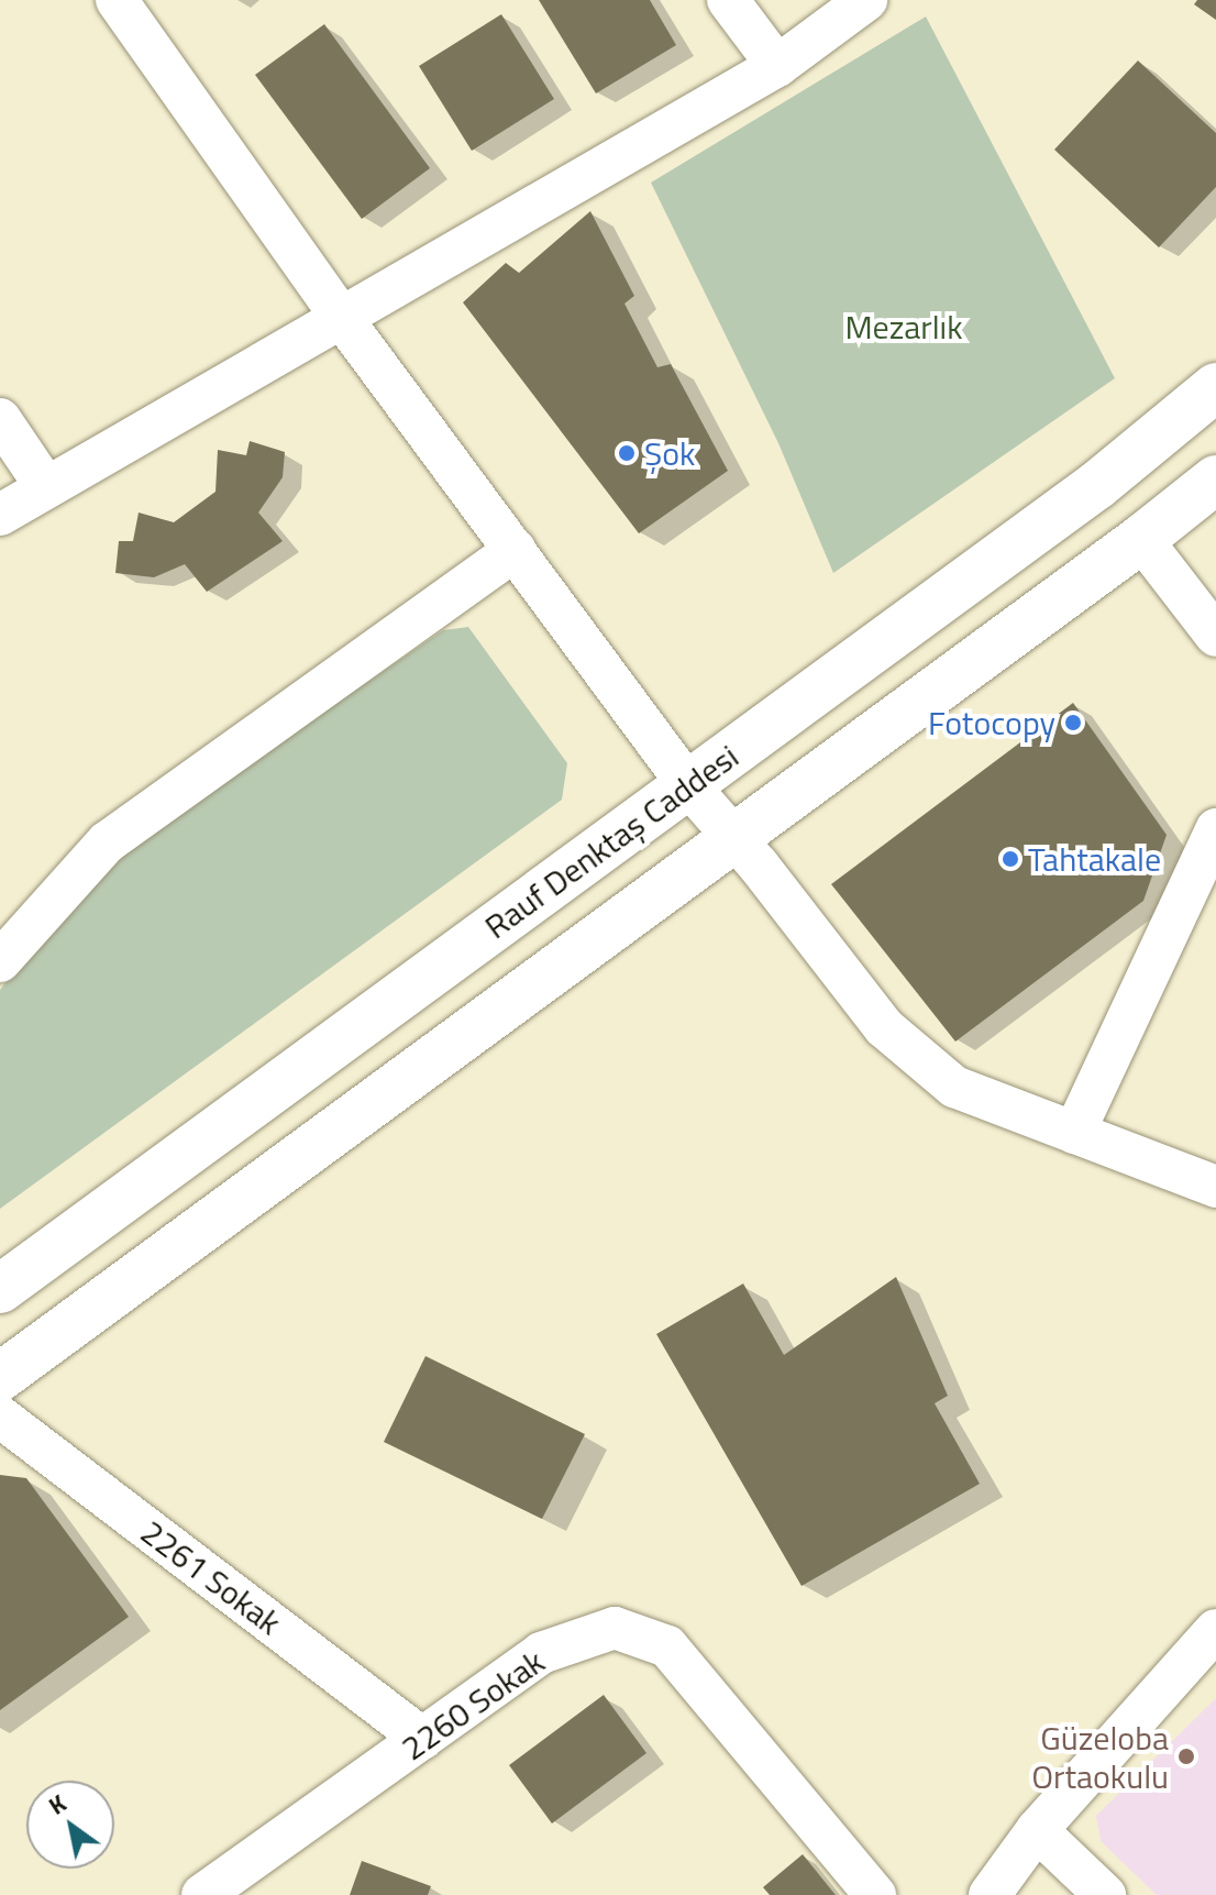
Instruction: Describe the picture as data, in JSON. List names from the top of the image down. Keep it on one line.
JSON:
{"streets":{"main road":["Rauf Denktaş Caddesi"],"street":["2261 Sokak","2260 Sokak"]},"crossings":[["2261 Sokak","2260 Sokak"]],"parks":["Mezarlık"],"places":["Şok","Fotocopy","Tahtakale","Güzeloba Ortaokulu"],"north":"top left"}
